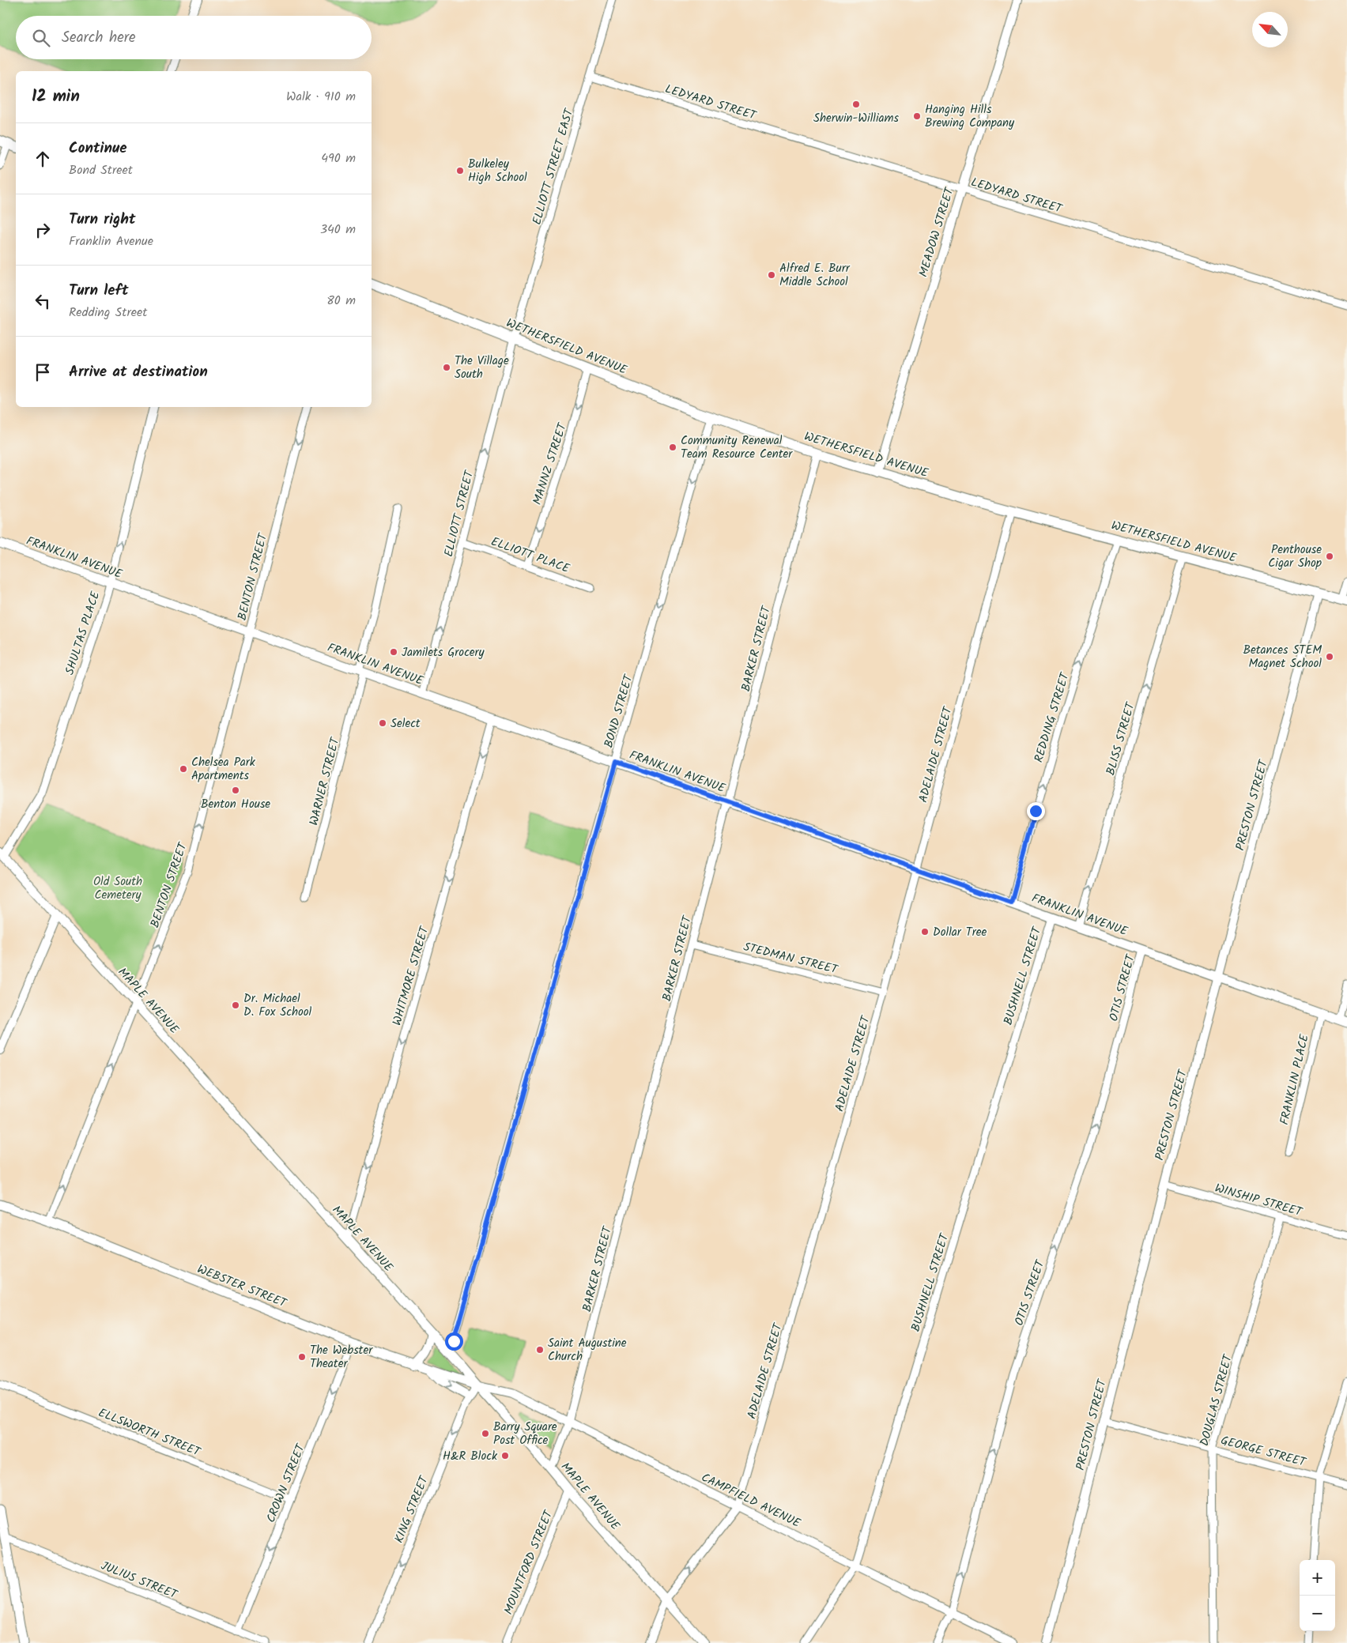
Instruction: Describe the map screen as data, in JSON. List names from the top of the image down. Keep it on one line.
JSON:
{"streets":{"main road":["WETHERSFIELD AVENUE","FRANKLIN AVENUE","MAPLE AVENUE","WEBSTER STREET"],"street":["LEDYARD STREET","ELLIOTT STREET EAST","MEADOW STREET","MANNZ STREET","ELLIOTT STREET","ELLIOTT PLACE","BENTON STREET","SHULTAS PLACE","BARKER STREET","BOND STREET","REDDING STREET","BLISS STREET","ADELAIDE STREET","WARNER STREET","PRESTON STREET","STEDMAN STREET","WHITMORE STREET","BUSHNELL STREET","OTIS STREET","FRANKLIN PLACE","WINSHIP STREET","DOUGLAS STREET","ELLSWORTH STREET","GEORGE STREET","CROWN STREET","CAMPFIELD AVENUE","KING STREET","MOUNTFORD STREET","JULIUS STREET"]},"crossings":[["LEDYARD STREET","ELLIOTT STREET EAST"],["LEDYARD STREET","MEADOW STREET"],["ELLIOTT STREET EAST","WETHERSFIELD AVENUE"],["ELLIOTT STREET EAST","ELLIOTT STREET"],["MEADOW STREET","WETHERSFIELD AVENUE"],["WETHERSFIELD AVENUE","MANNZ STREET"],["WETHERSFIELD AVENUE","ELLIOTT STREET"],["WETHERSFIELD AVENUE","BARKER STREET"],["WETHERSFIELD AVENUE","BOND STREET"],["WETHERSFIELD AVENUE","REDDING STREET"],["WETHERSFIELD AVENUE","BLISS STREET"],["WETHERSFIELD AVENUE","ADELAIDE STREET"],["WETHERSFIELD AVENUE","PRESTON STREET"],["MANNZ STREET","ELLIOTT PLACE"],["ELLIOTT STREET","ELLIOTT PLACE"],["ELLIOTT STREET","FRANKLIN AVENUE"],["FRANKLIN AVENUE","BENTON STREET"],["FRANKLIN AVENUE","SHULTAS PLACE"],["FRANKLIN AVENUE","BARKER STREET"],["FRANKLIN AVENUE","BOND STREET"],["FRANKLIN AVENUE","REDDING STREET"],["FRANKLIN AVENUE","BLISS STREET"],["FRANKLIN AVENUE","ADELAIDE STREET"],["FRANKLIN AVENUE","WARNER STREET"],["FRANKLIN AVENUE","PRESTON STREET"],["FRANKLIN AVENUE","WHITMORE STREET"],["FRANKLIN AVENUE","BUSHNELL STREET"],["FRANKLIN AVENUE","OTIS STREET"],["FRANKLIN AVENUE","FRANKLIN PLACE"],["BENTON STREET","MAPLE AVENUE"],["BENTON STREET","WEBSTER STREET"],["SHULTAS PLACE","MAPLE AVENUE"],["BARKER STREET","STEDMAN STREET"],["BARKER STREET","MAPLE AVENUE"],["BARKER STREET","CAMPFIELD AVENUE"],["BOND STREET","MAPLE AVENUE"],["ADELAIDE STREET","STEDMAN STREET"],["ADELAIDE STREET","MAPLE AVENUE"],["ADELAIDE STREET","CAMPFIELD AVENUE"],["PRESTON STREET","WINSHIP STREET"],["PRESTON STREET","GEORGE STREET"],["WHITMORE STREET","MAPLE AVENUE"],["BUSHNELL STREET","CAMPFIELD AVENUE"],["OTIS STREET","CAMPFIELD AVENUE"],["MAPLE AVENUE","WEBSTER STREET"],["MAPLE AVENUE","CAMPFIELD AVENUE"],["MAPLE AVENUE","KING STREET"],["MAPLE AVENUE","MOUNTFORD STREET"],["WINSHIP STREET","DOUGLAS STREET"],["WEBSTER STREET","CROWN STREET"],["WEBSTER STREET","CAMPFIELD AVENUE"],["WEBSTER STREET","KING STREET"],["DOUGLAS STREET","GEORGE STREET"],["ELLSWORTH STREET","CROWN STREET"],["CROWN STREET","JULIUS STREET"],["CAMPFIELD AVENUE","KING STREET"]],"one_way":["MANNZ STREET","ELLIOTT STREET","SHULTAS PLACE","BOND STREET","REDDING STREET","BLISS STREET","WHITMORE STREET","OTIS STREET","CROWN STREET","KING STREET"],"parks":["Old South Cemetery"],"places":["Sherwin-Williams","Hanging Hills Brewing Company","Bulkeley High School","Alfred E. Burr Middle School","The Village South","Community Renewal Team Resource Center","Penthouse Cigar Shop","Jamilets Grocery","Betances STEM Magnet School","Select","Chelsea Park Apartments","Benton House","Dollar Tree","Dr. Michael D. Fox School","Saint Augustine Church","The Webster Theater","Barry Square Post Office","H&R Block"],"north":"top left","page":{"search":"Search here","heading":["12 min","Walk · 910 m"],"list":[["Continue","Bond Street","490 m"],["Turn right","Franklin Avenue","340 m"],["Turn left","Redding Street","80 m"],"Arrive at destination"],"map_buttons":["+","−"]}}
